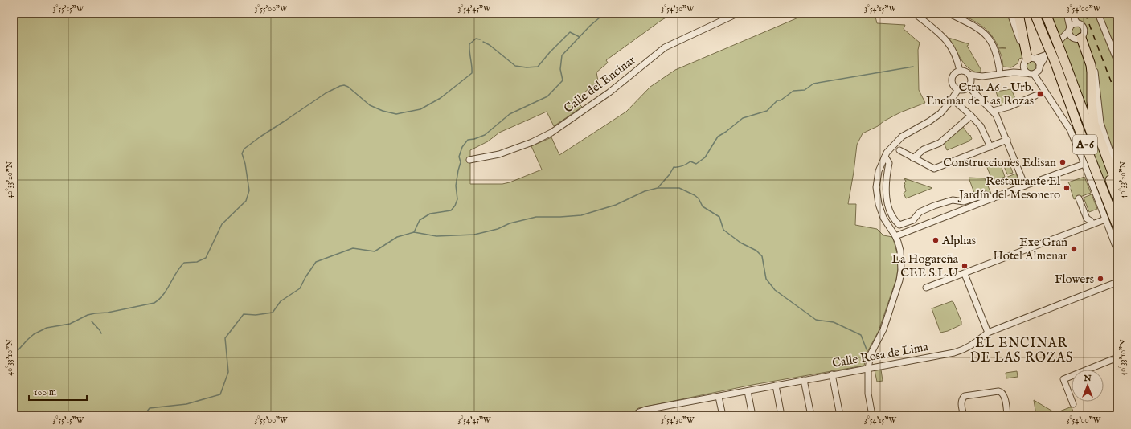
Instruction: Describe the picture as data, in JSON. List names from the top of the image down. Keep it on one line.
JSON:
{"streets":{"highway":["A-6"],"street":["Calle del Encinar","Calle Rosa de Lima"]},"districts":["EL ENCINAR DE LAS ROZAS"],"places":{"transit":["Ctra. A6 - Urb. Encinar de Las Rozas"],"other":["Construcciones Edisan","Restaurante El Jardín del Mesonero","Alphas","Exe Gran Hotel Almenar","La Hogareña CEE S.L.U","Flowers"]},"scale_bar":"100 m","north":"top","coordinates":["3°55'15\"W","3°55'00\"W","3°54'45\"W","3°54'30\"W","3°54'15\"W","3°54'00\"W","40°33'20\"N","40°33'10\"N"]}
